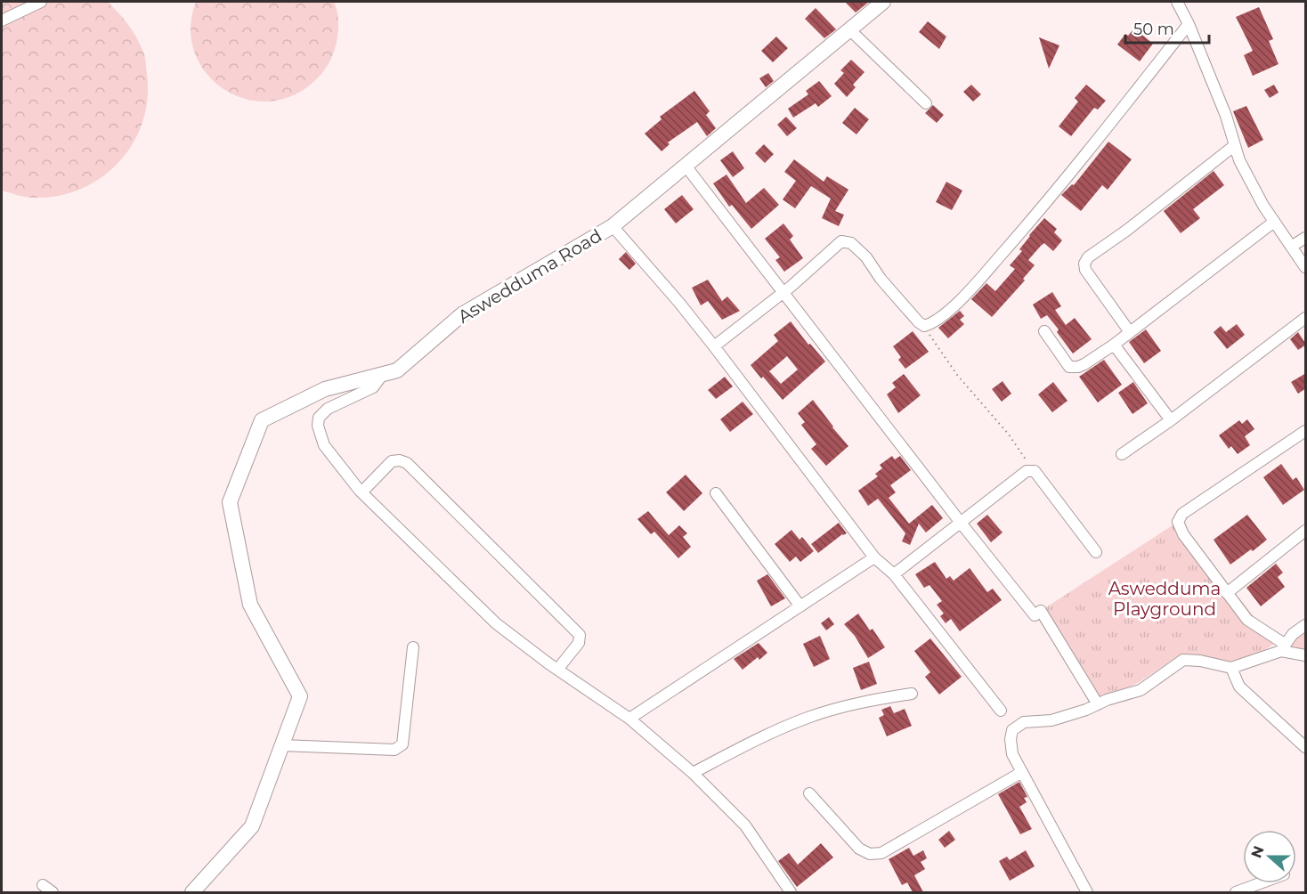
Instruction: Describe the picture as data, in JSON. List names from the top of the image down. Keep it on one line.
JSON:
{"streets":{"street":["Aswedduma Road"]},"parks":["Aswedduma Playground"],"scale_bar":"50 m","north":"left"}
